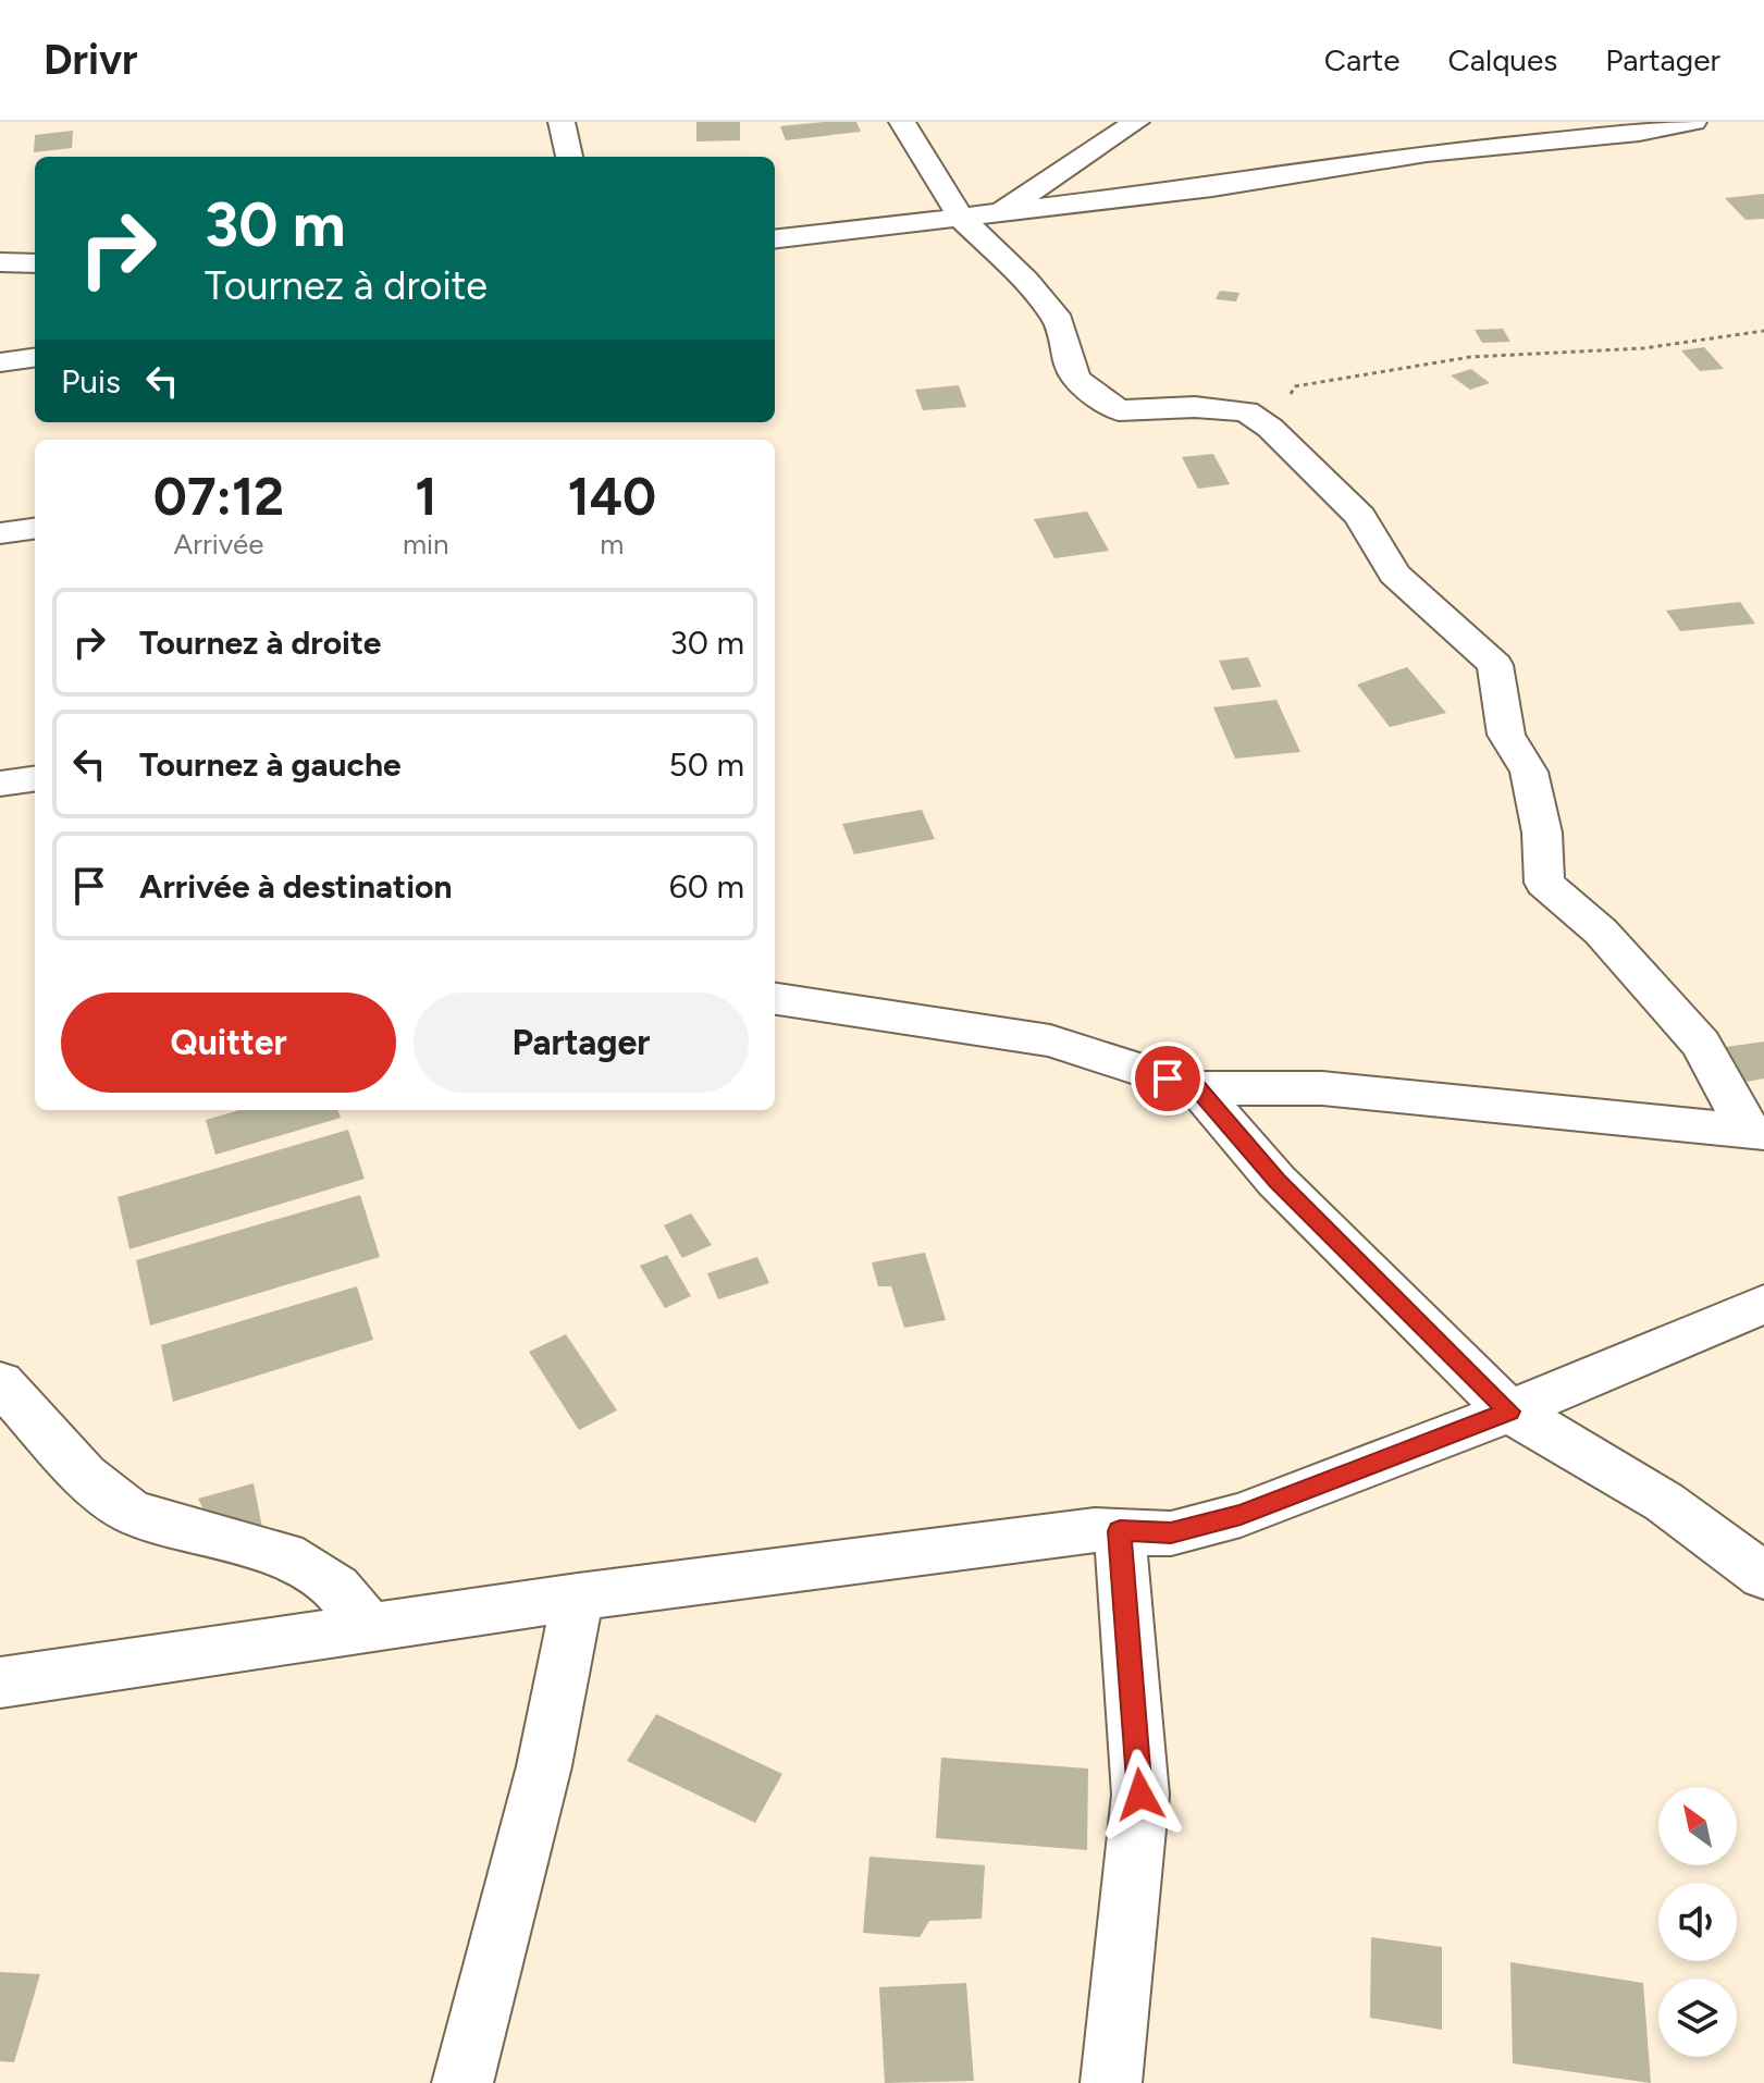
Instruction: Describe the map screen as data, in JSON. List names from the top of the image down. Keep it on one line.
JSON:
{"north":"top left","page":{"header":"Drivr","nav":["Carte","Calques","Partager"],"turn":["30 m","Tournez à droite"],"then":"Puis","eta":["07:12","Arrivée","1","min","140","m"],"list":[{"name":"Tournez à droite","value":"30 m"},{"name":"Tournez à gauche","value":"50 m"},{"name":"Arrivée à destination","value":"60 m"}],"buttons":["Quitter","Partager"]}}
